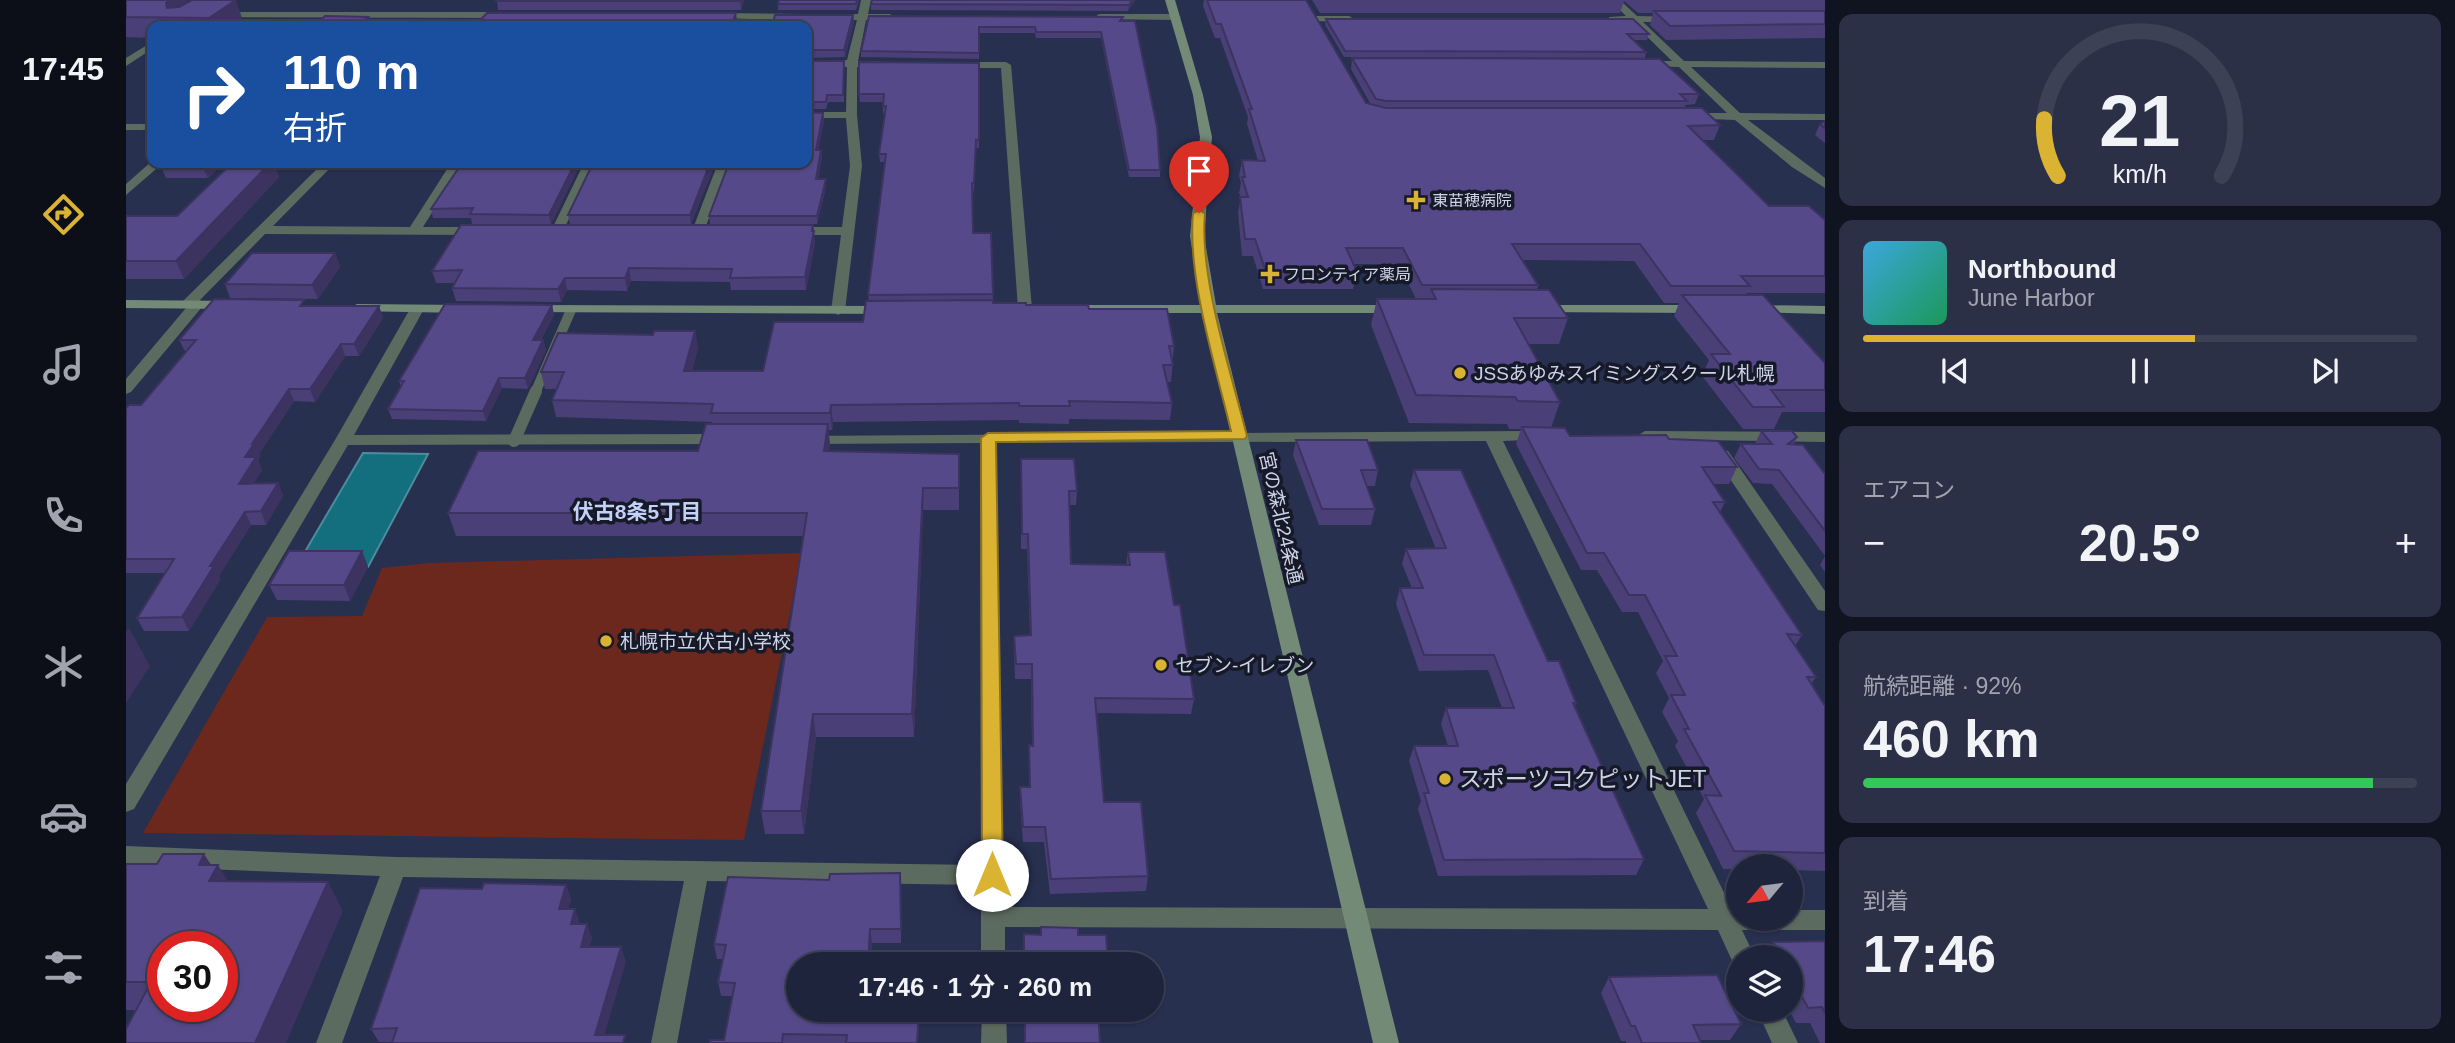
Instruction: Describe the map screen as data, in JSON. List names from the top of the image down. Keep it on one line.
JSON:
{"streets":{"street":["宮の森北24条通"]},"districts":["伏古8条5丁目"],"places":{"health":["東苗穂病院","フロンティア薬局"],"other":["JSSあゆみスイミングスクール札幌","札幌市立伏古小学校","セブン-イレブン","スポーツコクピットJET"]},"north":"bottom left","page":{"tabs":"17:45","turn":["110 m","右折"],"song":["Northbound","June Harbor"],"tile":["エアコン",["航続距離 · 92%","460 km"],["到着","17:46"]],"heat":["−","20.5°","+"],"limit":"30","trip":"17:46 · 1 分 · 260 m","gauge":["21","km/h"]}}
